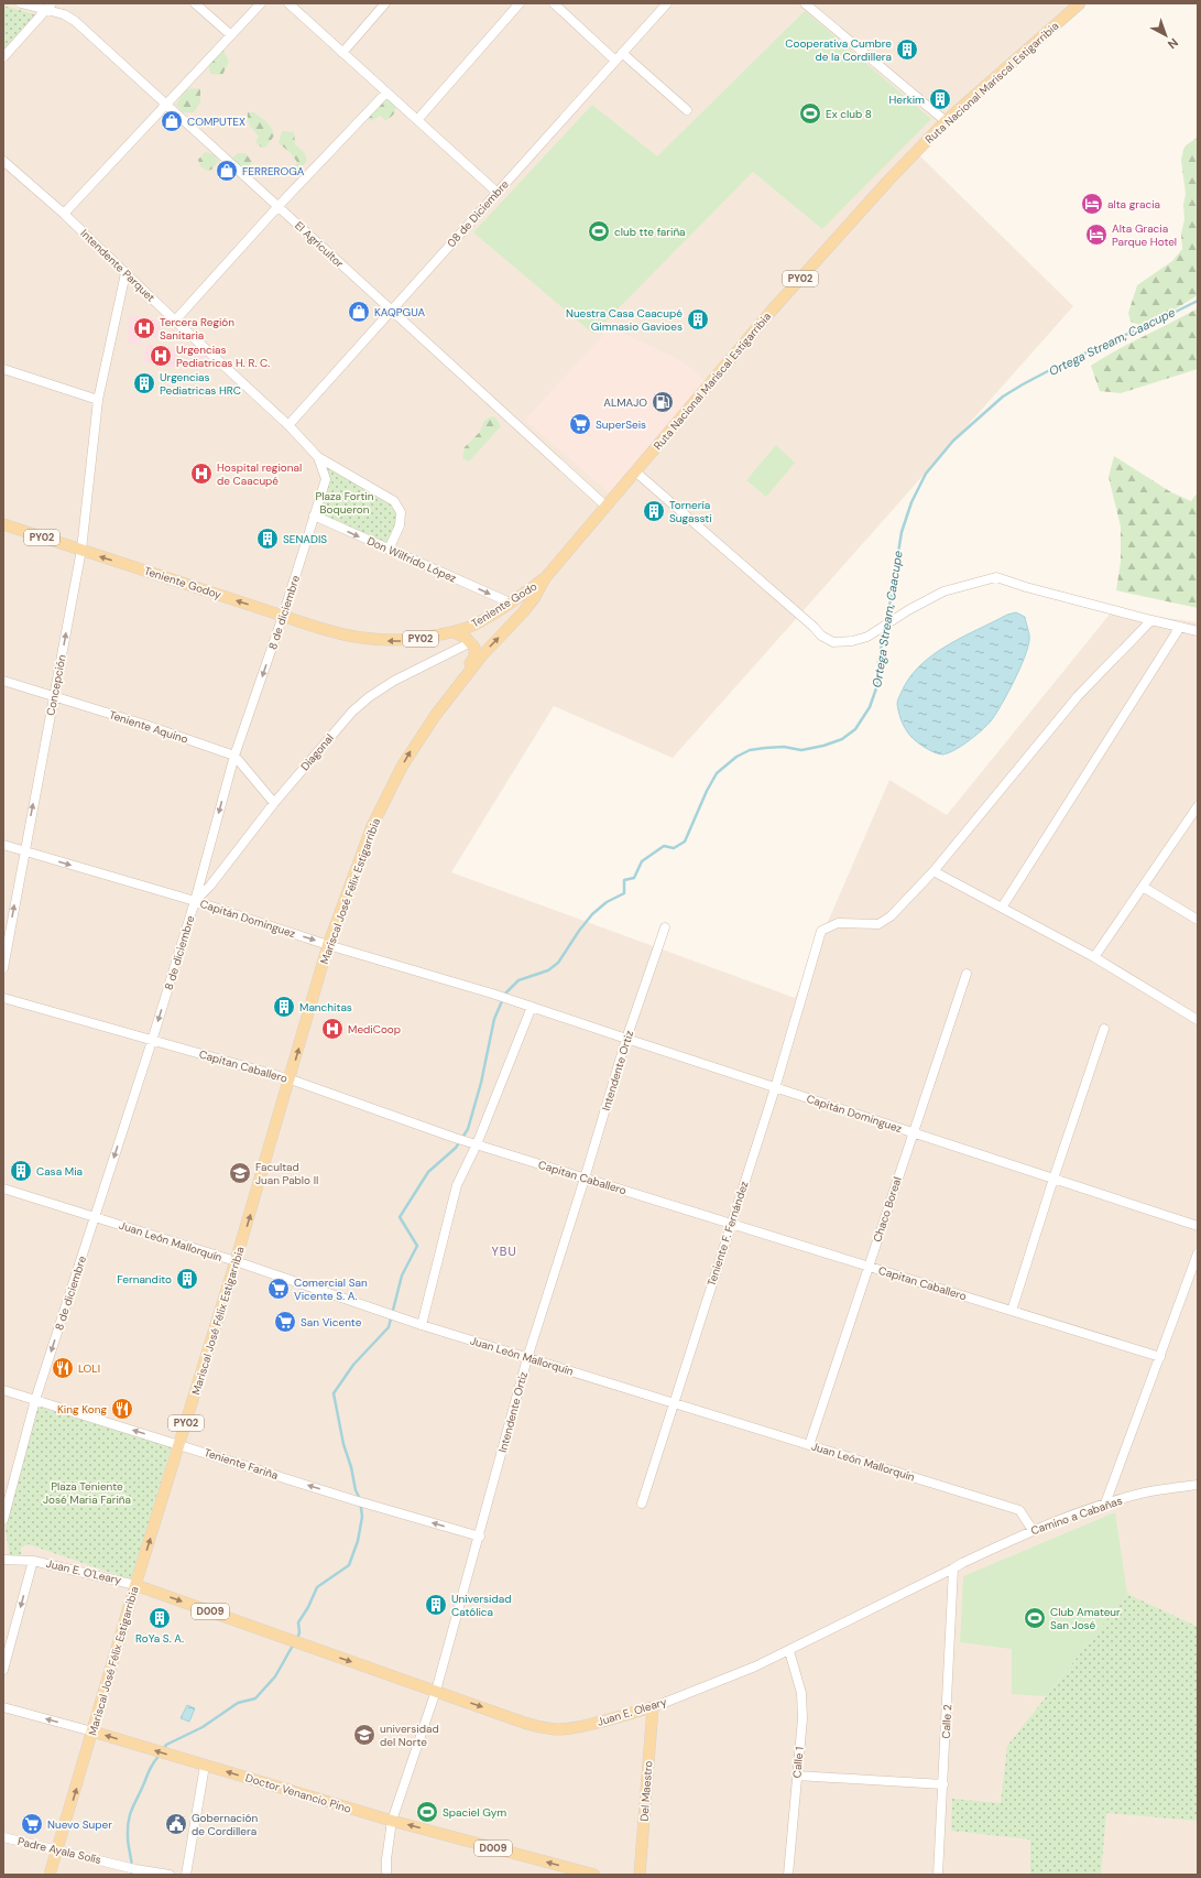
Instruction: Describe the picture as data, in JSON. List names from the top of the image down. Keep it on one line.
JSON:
{"streets":{"main road":["Ruta Nacional Mariscal Estigarribia","PY02","Teniente Godoy","Teniente Godo","Mariscal José Félix Estigarribia","Juan E. O'Leary","D009","Juan E. Oleary","Del Maestro","Doctor Venancio Pino"],"street":["08 de Diciembre","El Agricultor","Intendente Parquet","Don Wilfrido López","8 de diciembre","Concepción","Teniente Aquino","Diagonal","Capitán Dominguez","Capitan Caballero","Intendente Ortiz","Chaco Boreal","Teniente F. Fernández","Juan León Mallorquín","Teniente Fariña","Camino a Cabañas","Calle 2","Calle 1","Padre Ayala Solís"]},"crossings":[["Ruta Nacional Mariscal Estigarribia","El Agricultor"],["Ruta Nacional Mariscal Estigarribia","Teniente Godo"],["Ruta Nacional Mariscal Estigarribia","Mariscal José Félix Estigarribia"],["08 de Diciembre","El Agricultor"],["08 de Diciembre","Intendente Parquet"],["08 de Diciembre","8 de diciembre"],["Intendente Parquet","8 de diciembre"],["Intendente Parquet","Concepción"],["PY02","Teniente Godoy"],["PY02","Concepción"],["Don Wilfrido López","Teniente Godo"],["Don Wilfrido López","8 de diciembre"],["Teniente Godoy","Teniente Godo"],["Teniente Godoy","8 de diciembre"],["Teniente Godoy","Concepción"],["Teniente Godo","8 de diciembre"],["8 de diciembre","Teniente Aquino"],["8 de diciembre","Diagonal"],["8 de diciembre","Capitán Dominguez"],["8 de diciembre","Capitan Caballero"],["8 de diciembre","Juan León Mallorquín"],["8 de diciembre","Teniente Fariña"],["Concepción","Teniente Aquino"],["Concepción","Capitán Dominguez"],["Diagonal","Capitán Dominguez"],["Mariscal José Félix Estigarribia","Capitán Dominguez"],["Mariscal José Félix Estigarribia","Capitan Caballero"],["Mariscal José Félix Estigarribia","Juan León Mallorquín"],["Mariscal José Félix Estigarribia","Teniente Fariña"],["Mariscal José Félix Estigarribia","Juan E. O'Leary"],["Mariscal José Félix Estigarribia","Doctor Venancio Pino"],["Mariscal José Félix Estigarribia","Padre Ayala Solís"],["Capitán Dominguez","Intendente Ortiz"],["Capitán Dominguez","Chaco Boreal"],["Capitán Dominguez","Teniente F. Fernández"],["Capitan Caballero","Intendente Ortiz"],["Capitan Caballero","Chaco Boreal"],["Capitan Caballero","Teniente F. Fernández"],["Intendente Ortiz","Juan León Mallorquín"],["Intendente Ortiz","Teniente Fariña"],["Intendente Ortiz","Juan E. Oleary"],["Intendente Ortiz","Doctor Venancio Pino"],["Chaco Boreal","Juan León Mallorquín"],["Teniente F. Fernández","Juan León Mallorquín"],["Juan León Mallorquín","Camino a Cabañas"],["Camino a Cabañas","Juan E. Oleary"],["Juan E. O'Leary","Juan E. Oleary"],["Juan E. Oleary","Calle 2"],["Juan E. Oleary","Calle 1"],["Juan E. Oleary","Del Maestro"]],"one_way":["Don Wilfrido López","Teniente Godoy","Teniente Godo","8 de diciembre","Concepción","Mariscal José Félix Estigarribia","Teniente Fariña","Juan E. O'Leary","Juan E. Oleary","Doctor Venancio Pino"],"districts":["YBU"],"water":["Ortega Stream, Caacupe"],"parks":["Plaza Fortin Boqueron","Plaza Teniente José Maria Fariña"],"places":{"building":["Cooperativa Cumbre de la Cordillera","Herkim","Nuestra Casa Caacupé Gimnasio Gavioes","Urgencias Pediatricas HRC","Tornería Sugassti","SENADIS","Manchitas","Casa Mia","Fernandito","Universidad Católica","RoYa S. A."],"sports":["Ex club 8","club tte fariña","Club Amateur San José","Spaciel Gym"],"shop":["COMPUTEX","FERREROGA","KAQPGUA"],"hotel":["alta gracia","Alta Gracia Parque Hotel"],"hospital":["Tercera Región Sanitaria","Urgencias Pediatricas H. R. C.","Hospital regional de Caacupé","MediCoop"],"fuel station":["ALMAJO"],"supermarket":["SuperSeis","Comercial San Vicente S. A.","San Vicente","Nuevo Super"],"school or university":["Facultad Juan Pablo II","universidad del Norte"],"restaurant":["LOLI","King Kong"],"public building":["Gobernación de Cordillera"]},"north":"bottom right"}
